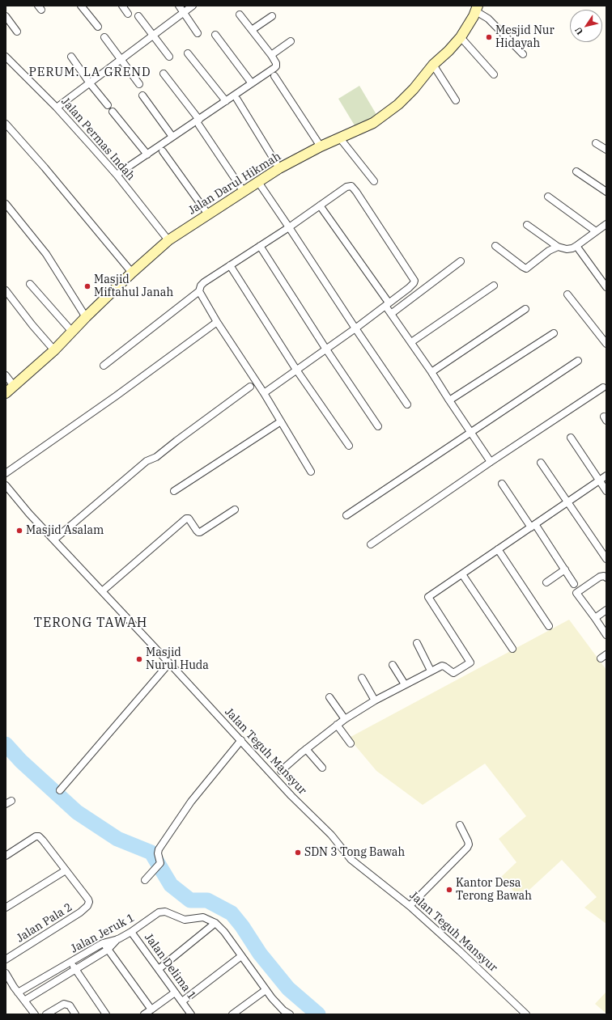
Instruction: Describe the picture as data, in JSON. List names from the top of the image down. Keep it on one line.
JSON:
{"streets":{"street":["Jalan Permas Indah","Jalan Darul Hikmah","Jalan Teguh Mansyur","Jalan Pala 2","Jalan Jeruk 1","Jalan Delima 1"]},"crossings":[["Jalan Permas Indah","Jalan Darul Hikmah"],["Jalan Jeruk 1","Jalan Delima 1"]],"districts":["PERUM. LA GREND","TERONG TAWAH"],"places":["Mesjid Nur Hidayah","Masjid Miftahul Janah","Masjid Asalam","Masjid Nurul Huda","SDN 3 Tong Bawah","Kantor Desa Terong Bawah"],"north":"bottom left"}
